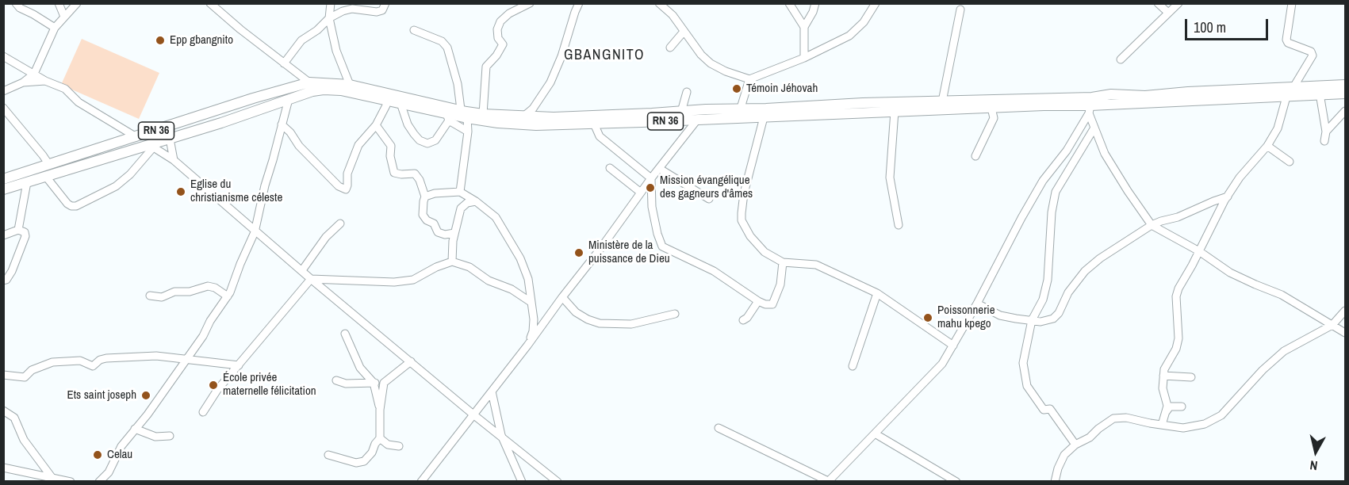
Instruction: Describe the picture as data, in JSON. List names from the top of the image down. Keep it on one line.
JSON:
{"streets":{"main road":["RN 36"]},"districts":["GBANGNITO"],"places":["Epp gbangnito","Témoin Jéhovah","Mission évangélique des gagneurs d'âmes","Eglise du christianisme céleste","Ministère de la puissance de Dieu","Poissonnerie mahu kpego","École privée maternelle félicitation","Ets saint joseph","Celau"],"scale_bar":"100 m","north":"bottom"}
